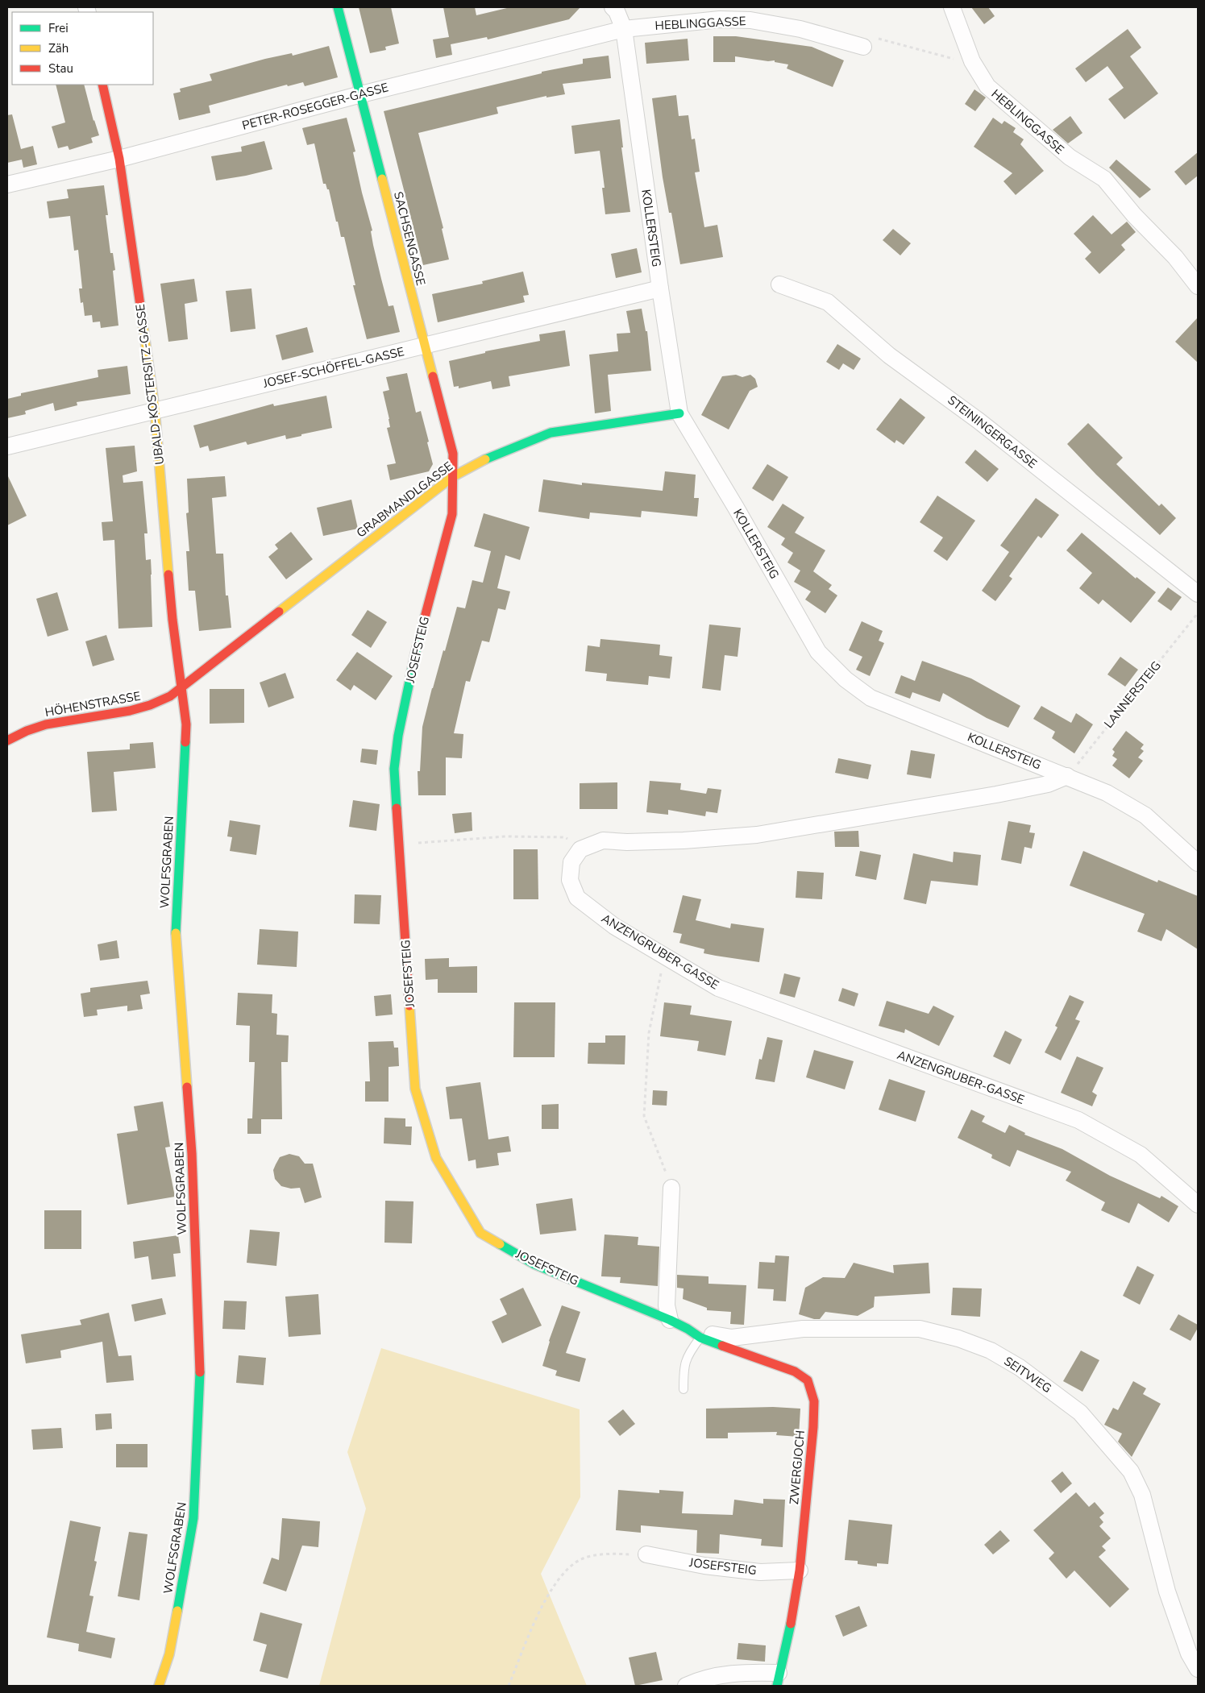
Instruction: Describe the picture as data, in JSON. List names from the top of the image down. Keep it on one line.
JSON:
{"streets":{"street":["HEBLINGGASSE","PETER-ROSEGGER-GASSE","KOLLERSTEIG","SACHSENGASSE","JOSEF-SCHÖFFEL-GASSE","UBALD-KOSTERSITZ-GASSE","STEININGERGASSE","GRABMANDLGASSE","JOSEFSTEIG","HÖHENSTRASSE","WOLFSGRABEN","ANZENGRUBER-GASSE","SEITWEG","ZWERGJOCH"],"path":["LANNERSTEIG"]},"crossings":[["HEBLINGGASSE","PETER-ROSEGGER-GASSE"],["HEBLINGGASSE","KOLLERSTEIG"],["PETER-ROSEGGER-GASSE","KOLLERSTEIG"],["PETER-ROSEGGER-GASSE","SACHSENGASSE"],["PETER-ROSEGGER-GASSE","UBALD-KOSTERSITZ-GASSE"],["KOLLERSTEIG","JOSEF-SCHÖFFEL-GASSE"],["KOLLERSTEIG","GRABMANDLGASSE"],["KOLLERSTEIG","LANNERSTEIG"],["SACHSENGASSE","JOSEF-SCHÖFFEL-GASSE"],["SACHSENGASSE","GRABMANDLGASSE"],["SACHSENGASSE","JOSEFSTEIG"],["JOSEF-SCHÖFFEL-GASSE","UBALD-KOSTERSITZ-GASSE"],["UBALD-KOSTERSITZ-GASSE","GRABMANDLGASSE"],["UBALD-KOSTERSITZ-GASSE","HÖHENSTRASSE"],["UBALD-KOSTERSITZ-GASSE","WOLFSGRABEN"],["GRABMANDLGASSE","JOSEFSTEIG"],["GRABMANDLGASSE","HÖHENSTRASSE"],["GRABMANDLGASSE","WOLFSGRABEN"],["JOSEFSTEIG","SEITWEG"],["JOSEFSTEIG","ZWERGJOCH"],["HÖHENSTRASSE","WOLFSGRABEN"],["SEITWEG","ZWERGJOCH"]],"legend":["Frei","Zäh","Stau"]}
